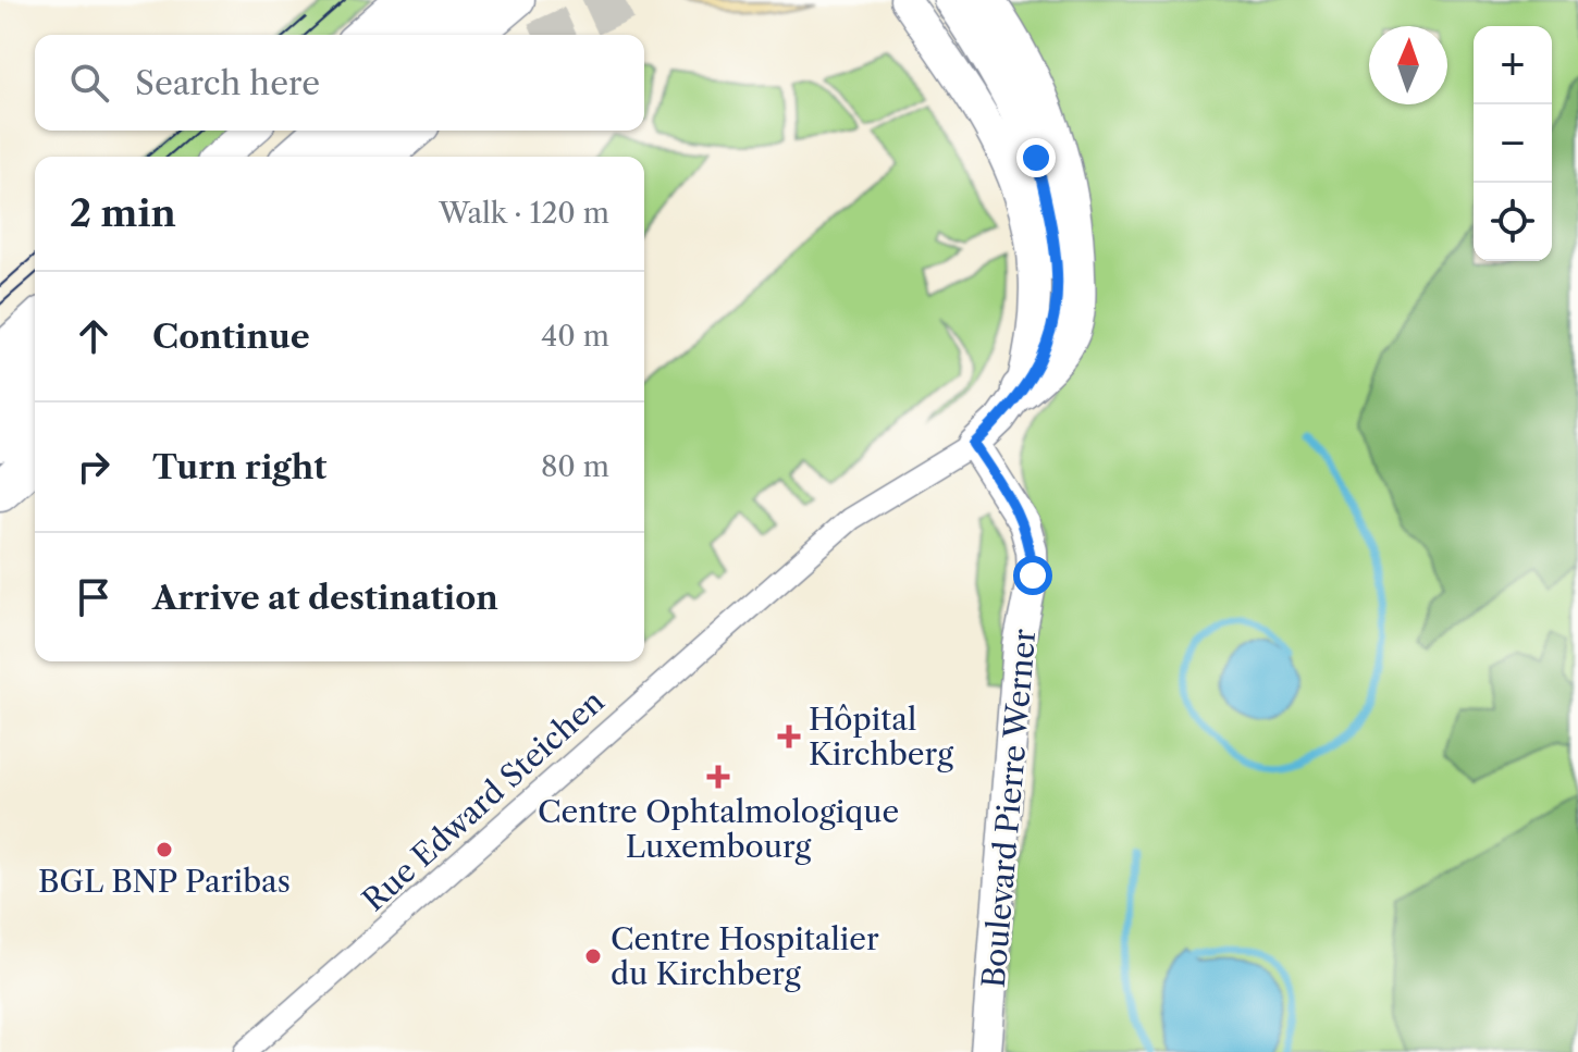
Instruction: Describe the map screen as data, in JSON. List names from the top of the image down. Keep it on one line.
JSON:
{"streets":{"main road":["Boulevard Pierre Werner"],"street":["Rue Edward Steichen"]},"crossings":[["Rue Edward Steichen","Boulevard Pierre Werner"]],"places":{"health":["Hôpital Kirchberg","Centre Ophtalmologique Luxembourg"],"other":["BGL BNP Paribas","Centre Hospitalier du Kirchberg"]},"north":"top","page":{"map_buttons":["+","−"],"search":"Search here","heading":["2 min","Walk · 120 m"],"list":[["Continue","40 m"],["Turn right","80 m"],"Arrive at destination"]}}
